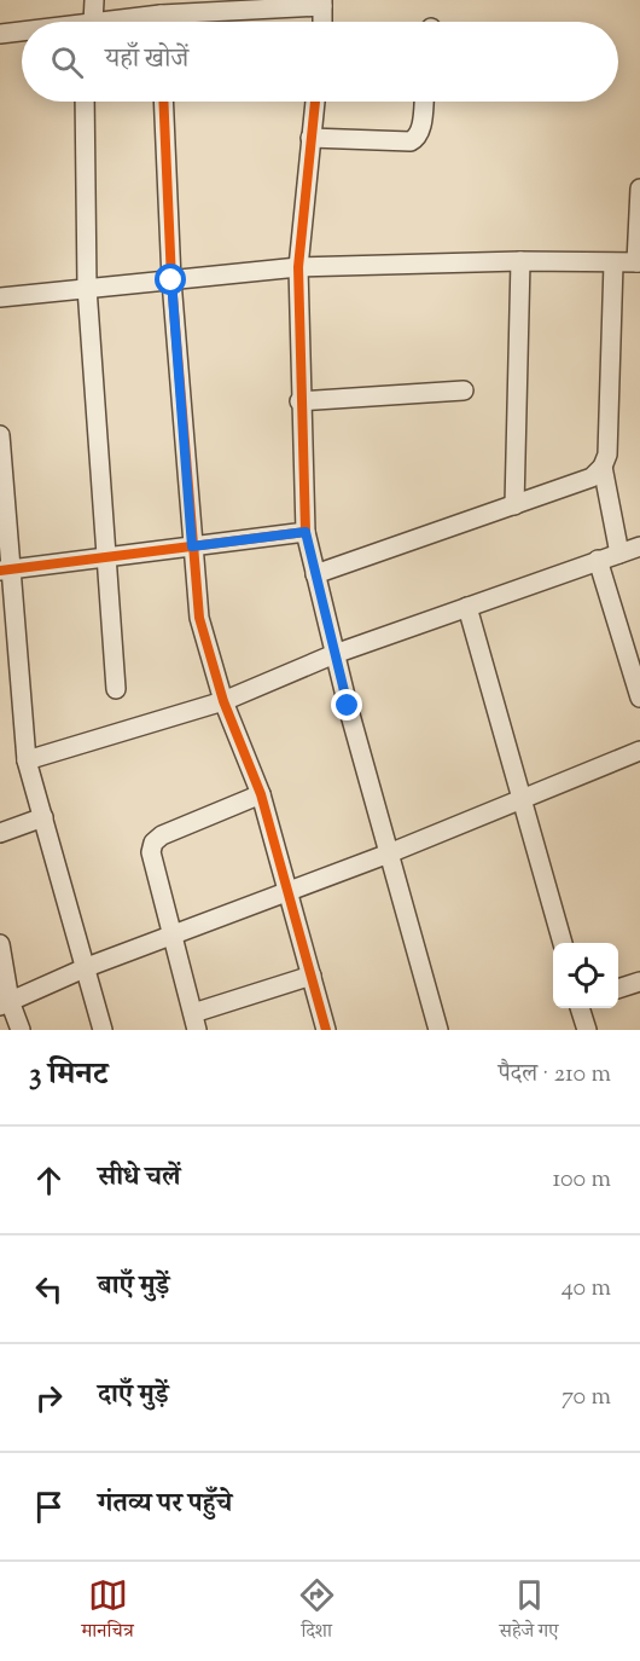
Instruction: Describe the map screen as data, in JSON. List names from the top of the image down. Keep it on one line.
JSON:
{"page":{"search":"यहाँ खोजें","heading":["3 मिनट","पैदल · 210 m"],"list":[["सीधे चलें","100 m"],["बाएँ मुड़ें","40 m"],["दाएँ मुड़ें","70 m"],"गंतव्य पर पहुँचे"],"nav":["मानचित्र","दिशा","सहेजे गए"]}}
